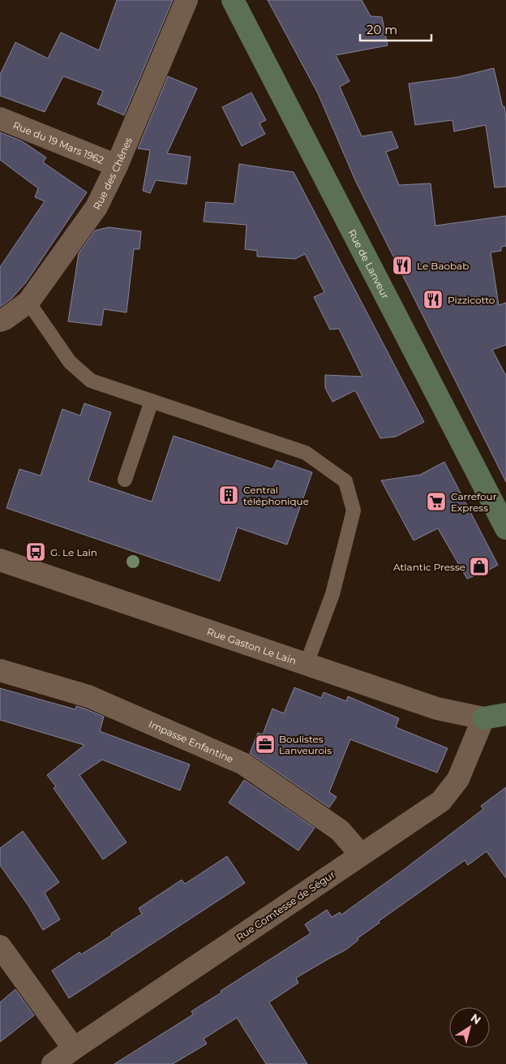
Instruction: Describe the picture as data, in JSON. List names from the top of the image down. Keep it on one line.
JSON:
{"streets":{"street":["Rue du 19 Mars 1962","Rue des Chênes","Rue de Lanveur","Rue Gaston Le Lain","Impasse Enfantine","Rue Comtesse de Ségur"]},"crossings":[["Rue du 19 Mars 1962","Rue des Chênes"],["Rue Gaston Le Lain","Rue Comtesse de Ségur"],["Impasse Enfantine","Rue Comtesse de Ségur"]],"places":{"restaurant":["Le Baobab","Pizzicotto"],"building":["Central téléphonique"],"supermarket":["Carrefour Express"],"bus stop":["G. Le Lain"],"shop":["Atlantic Presse"],"office":["Boulistes Lanveurois"]},"scale_bar":"20 m","north":"top right"}
